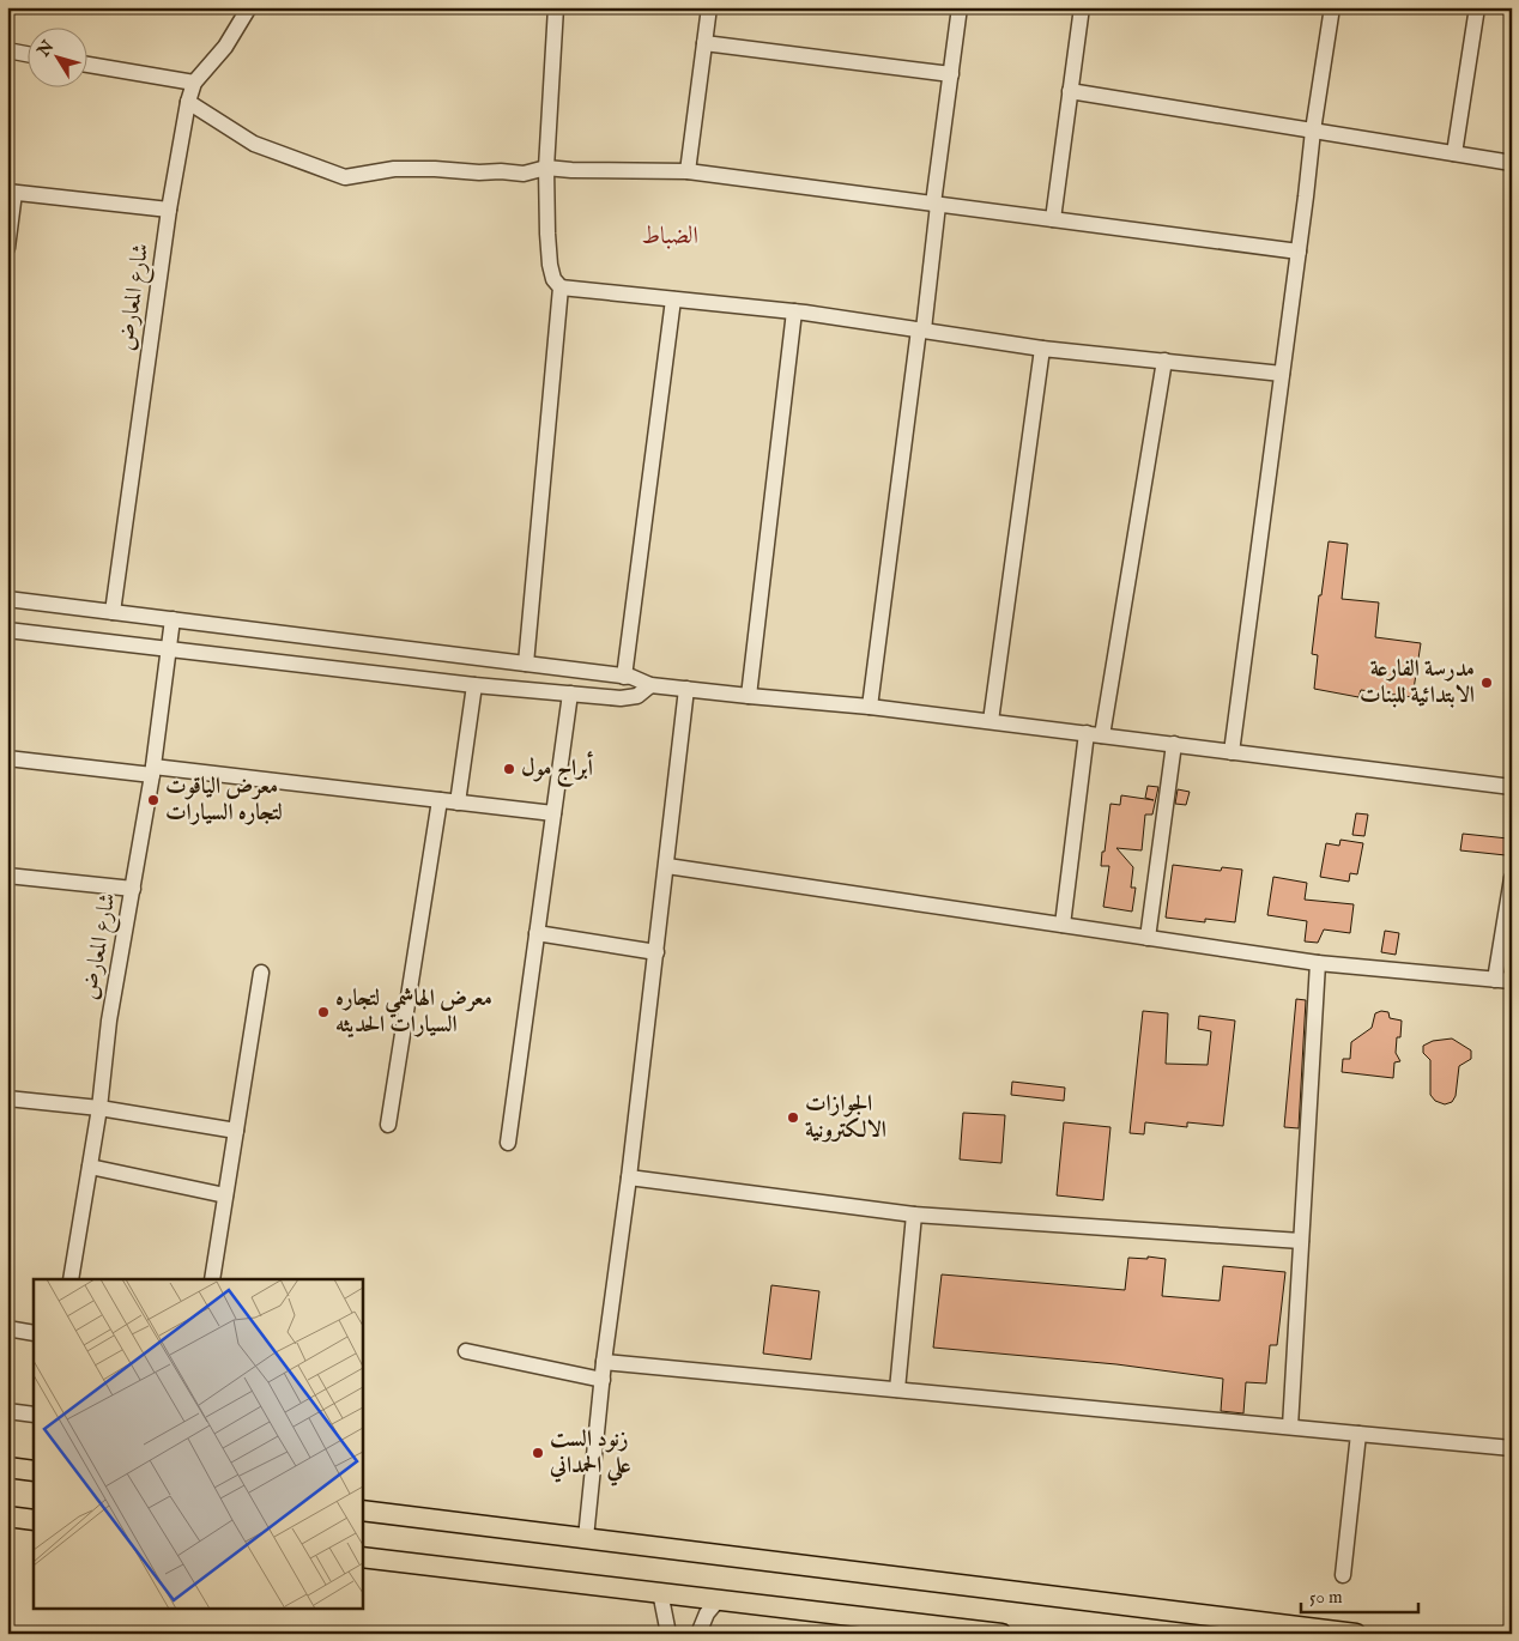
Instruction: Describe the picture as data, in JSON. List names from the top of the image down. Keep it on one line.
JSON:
{"streets":{"street":["شارع المعارض"]},"districts":["الضباط"],"places":["مدرسة الفارعة الابتدائية للبنات","أبراج مول","معرض الياقوت لتجاره السيارات","معرض الهاشمي لتجاره السيارات الحديثه","الجوازات الالكترونية","زنود الست علي الحمداني"],"scale_bar":"50 m","north":"top left"}
